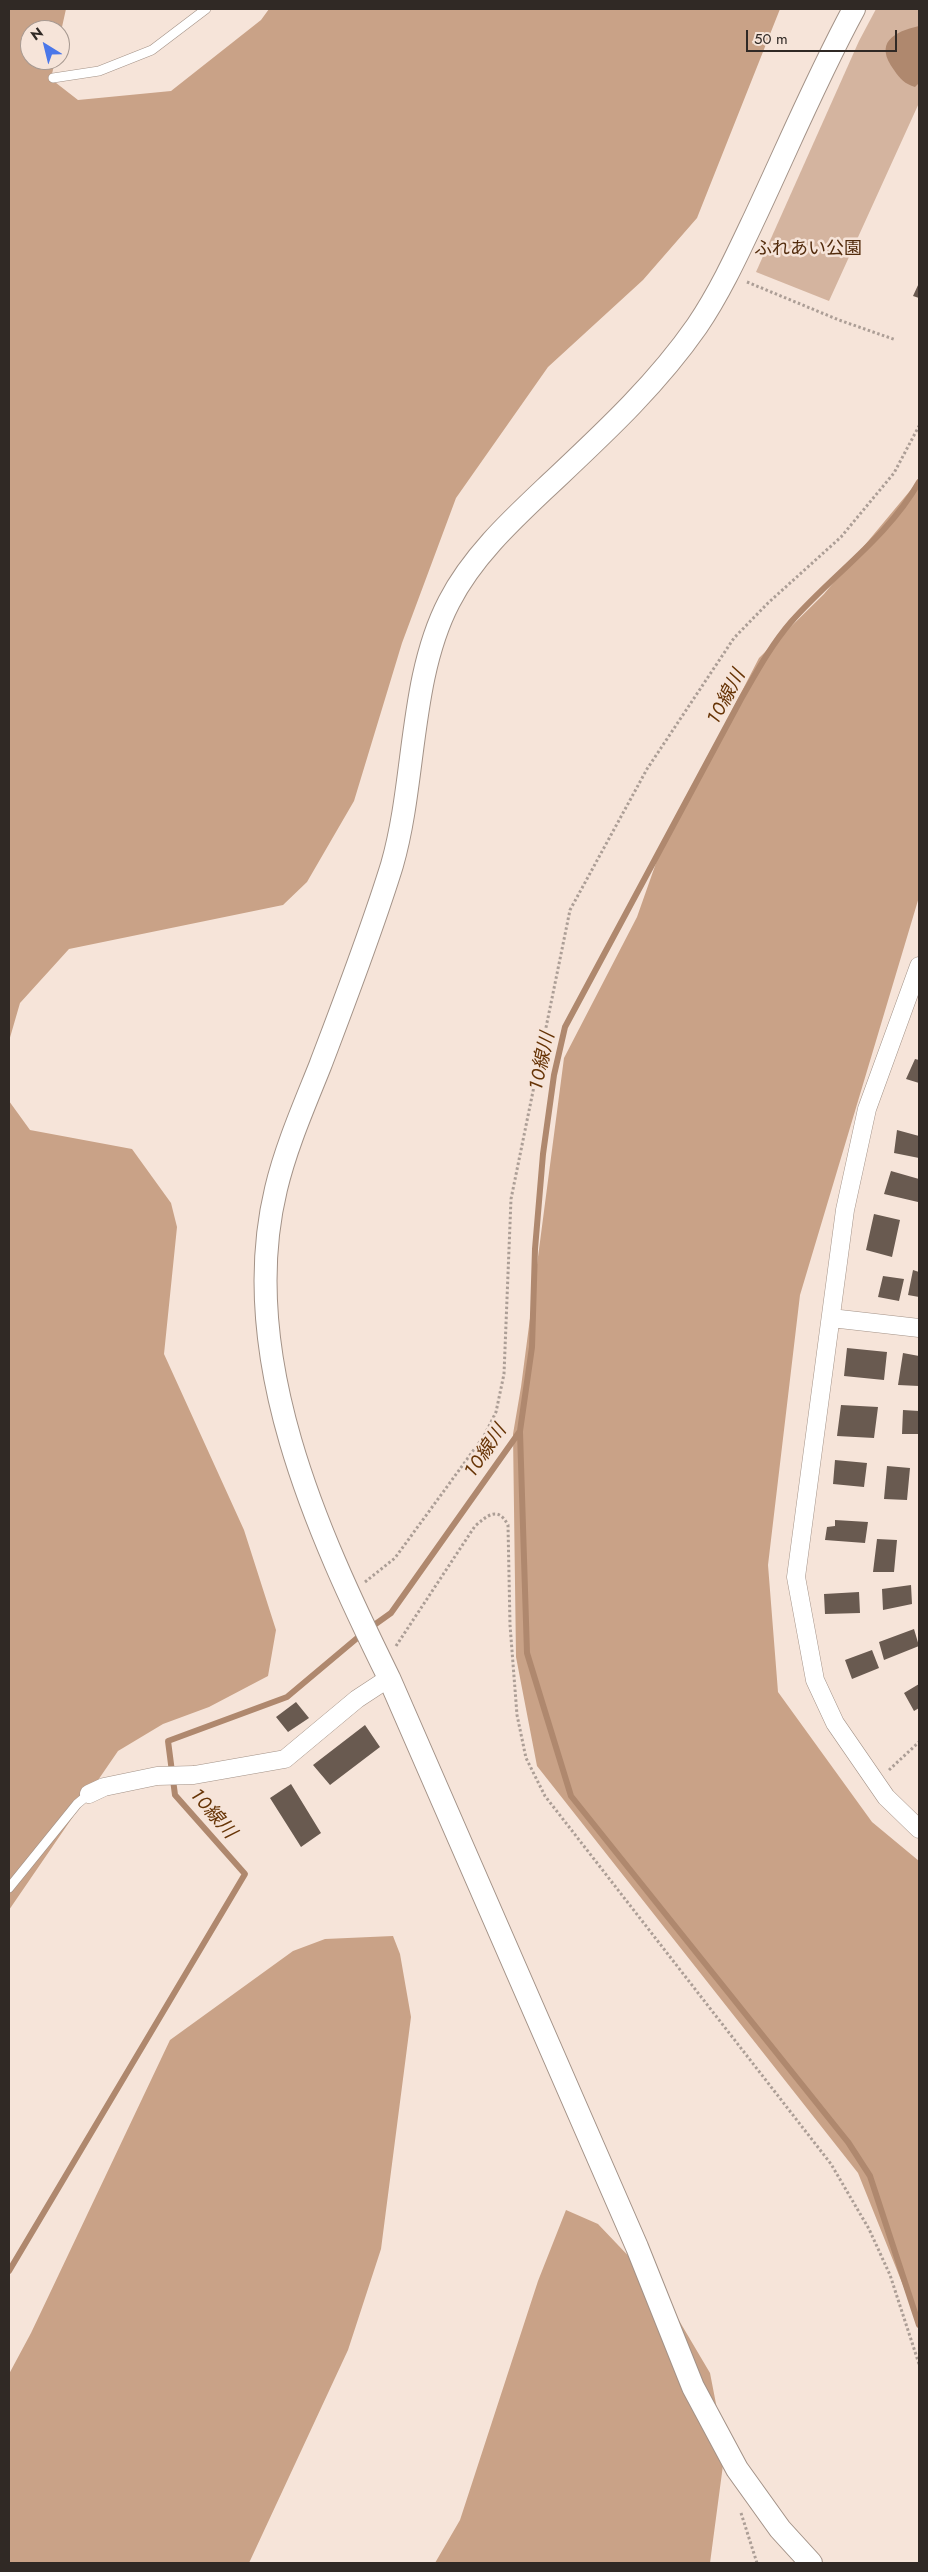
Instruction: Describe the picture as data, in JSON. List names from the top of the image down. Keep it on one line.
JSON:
{"water":["１０線川"],"parks":["ふれあい公園"],"scale_bar":"50 m","north":"top left"}
